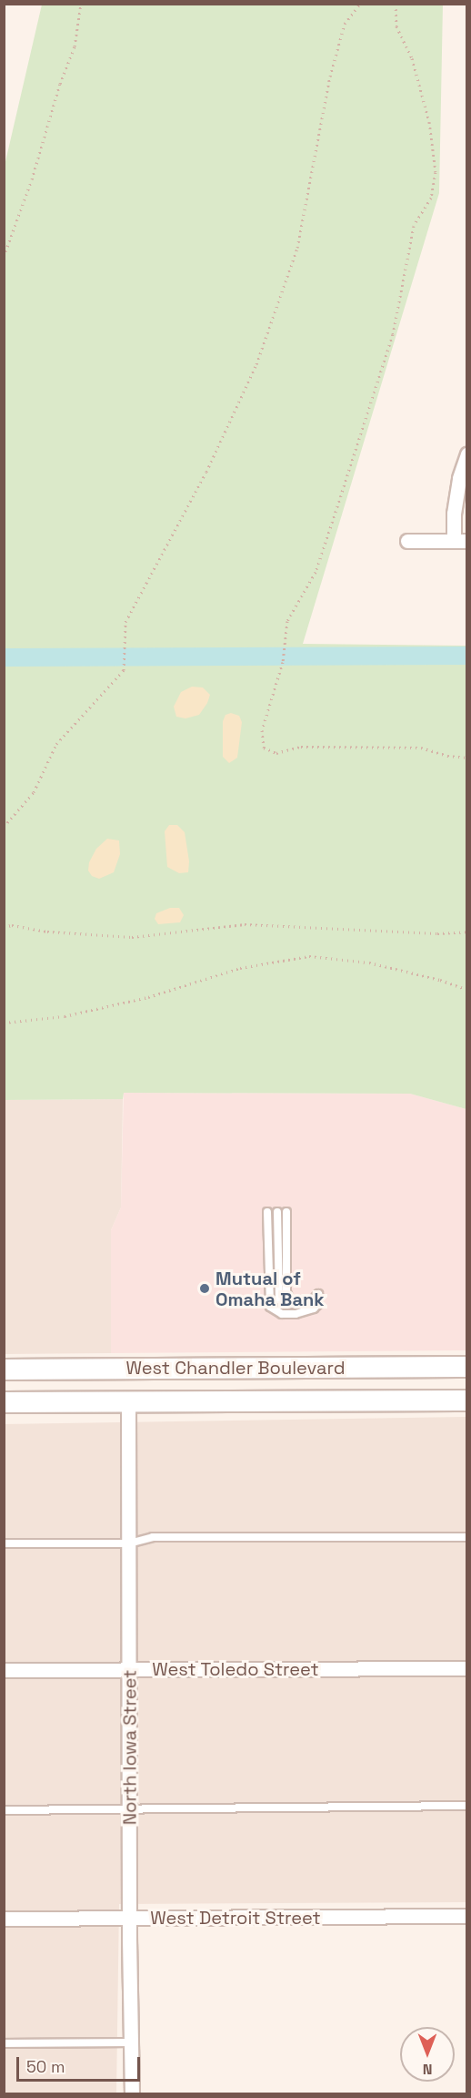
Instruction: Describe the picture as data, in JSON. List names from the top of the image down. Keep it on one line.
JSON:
{"streets":{"main road":["West Chandler Boulevard"],"street":["West Toledo Street","North Iowa Street","West Detroit Street"]},"crossings":[["West Chandler Boulevard","North Iowa Street"],["West Toledo Street","North Iowa Street"],["North Iowa Street","West Detroit Street"]],"places":["Mutual of Omaha Bank"],"scale_bar":"50 m","north":"bottom"}
